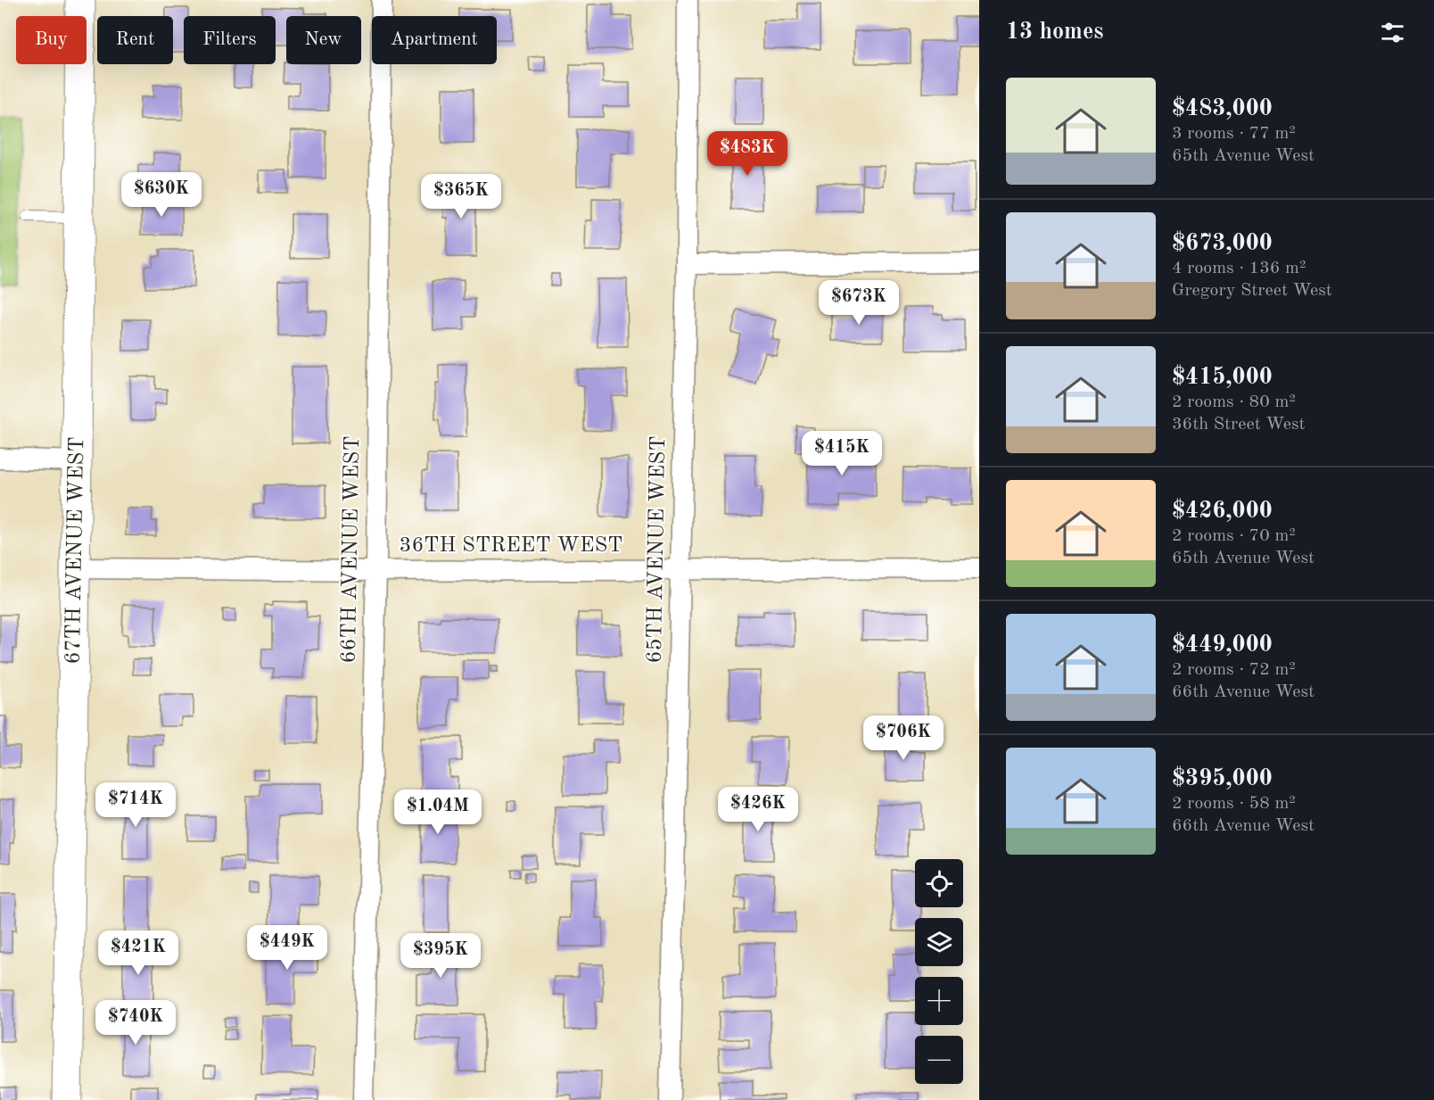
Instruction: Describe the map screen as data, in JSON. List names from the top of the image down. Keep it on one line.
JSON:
{"streets":{"street":["36TH STREET WEST","66TH AVENUE WEST","65TH AVENUE WEST","67TH AVENUE WEST"]},"crossings":[["36TH STREET WEST","66TH AVENUE WEST"],["36TH STREET WEST","65TH AVENUE WEST"],["36TH STREET WEST","67TH AVENUE WEST"]],"page":{"heading":"13 homes","chip":["Buy","Rent","Filters","New","Apartment"],"list":[{"name":"$483,000","note":"3 rooms · 77 m² · 65th Avenue West"},{"name":"$673,000","note":"4 rooms · 136 m² · Gregory Street West"},{"name":"$415,000","note":"2 rooms · 80 m² · 36th Street West"},{"name":"$426,000","note":"2 rooms · 70 m² · 65th Avenue West"},{"name":"$449,000","note":"2 rooms · 72 m² · 66th Avenue West"},{"name":"$395,000","note":"2 rooms · 58 m² · 66th Avenue West"}],"price":["$483K","$630K","$365K","$673K","$415K","$706K","$714K","$426K","$1.04M","$449K","$421K","$395K","$740K"],"map_buttons":["+","−"]}}
